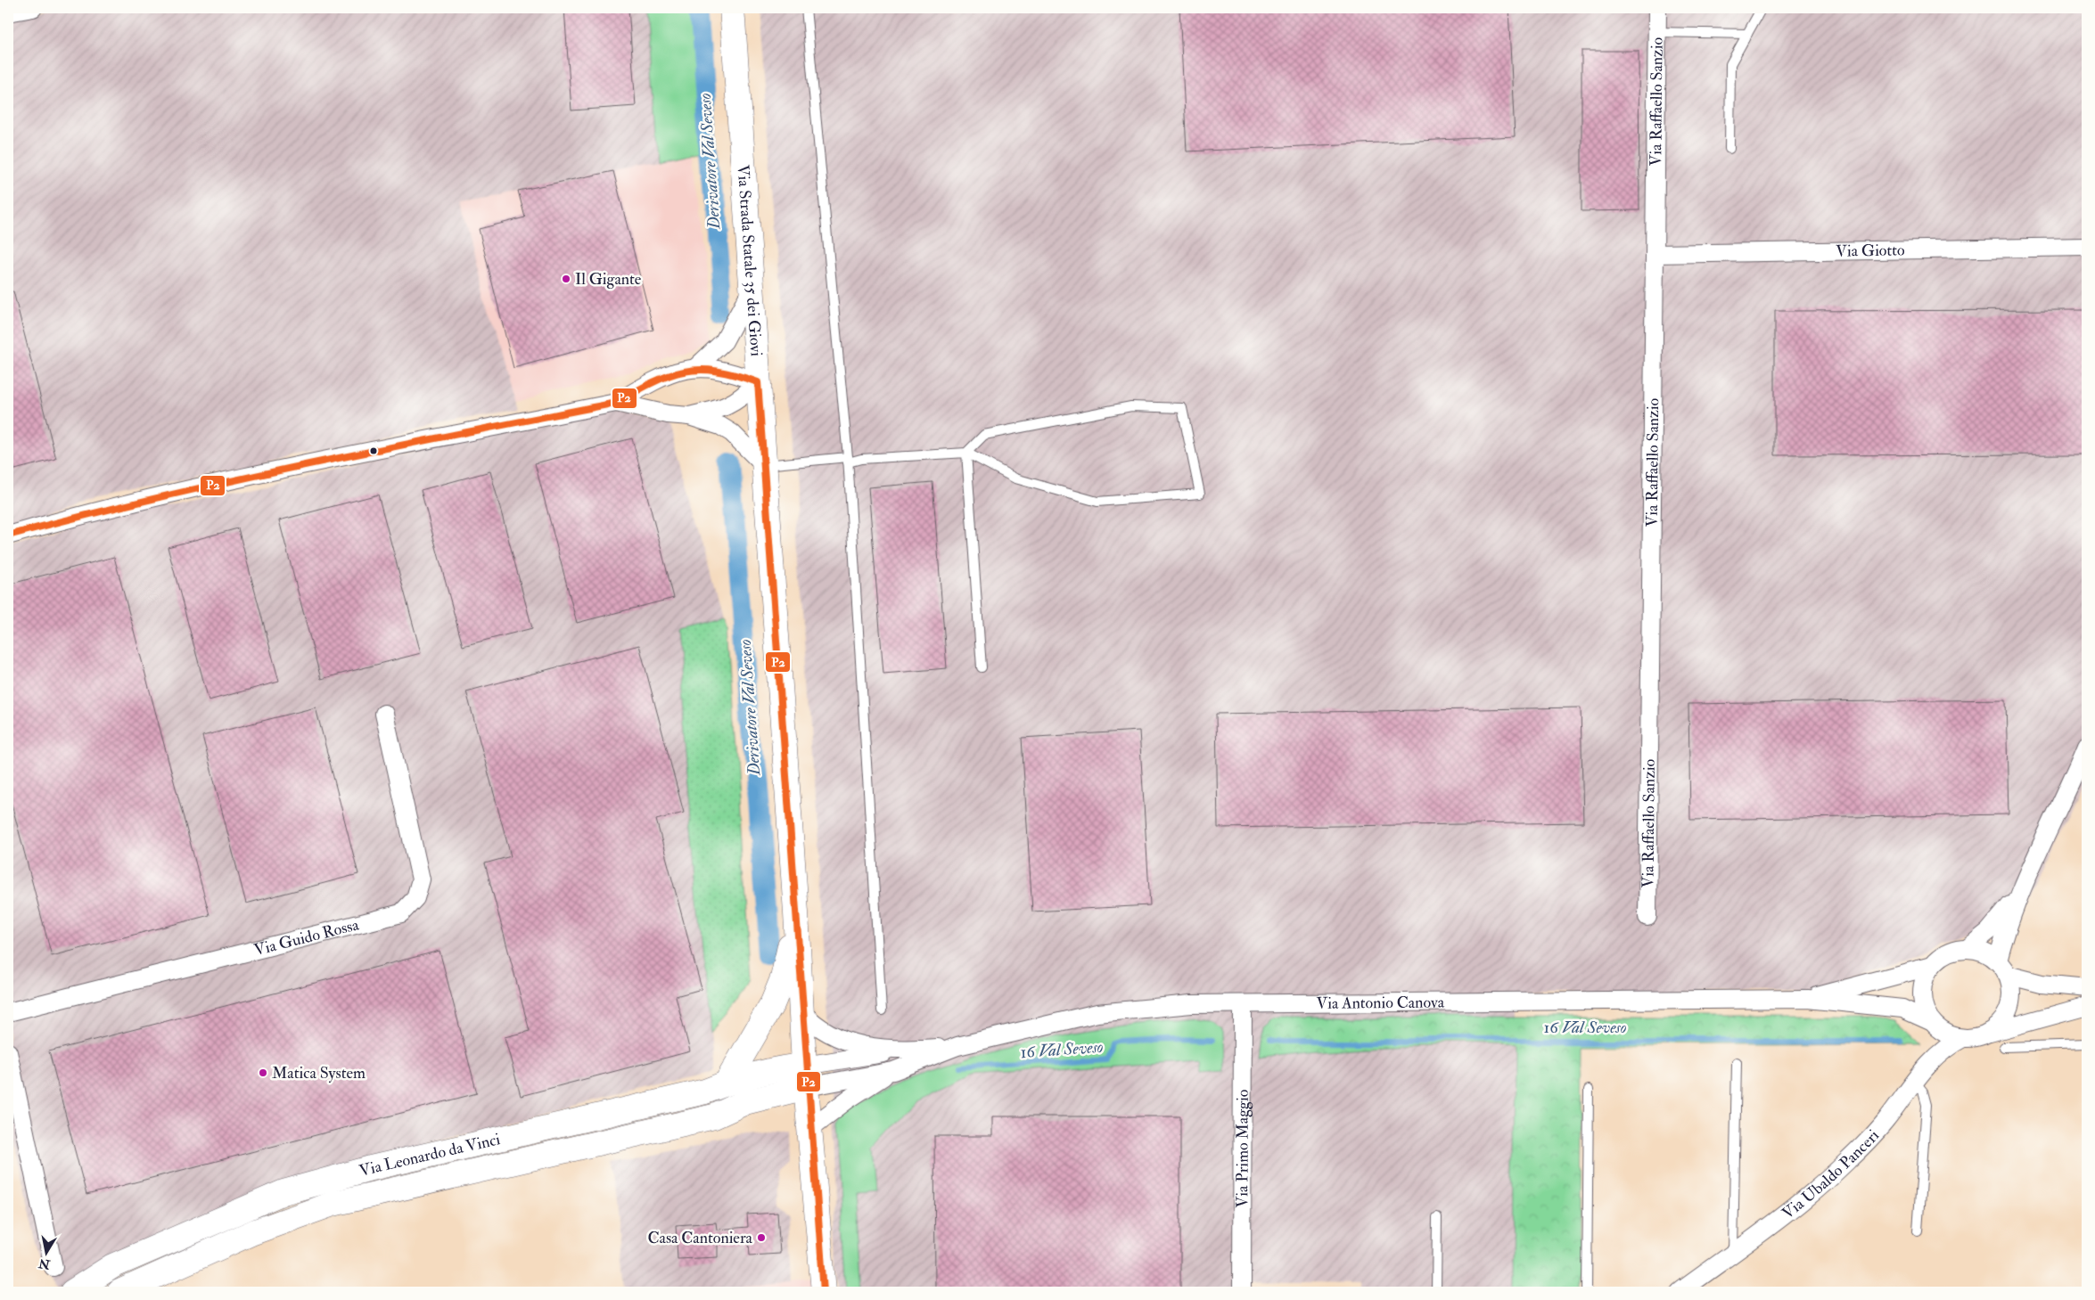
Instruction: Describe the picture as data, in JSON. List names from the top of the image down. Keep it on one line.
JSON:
{"streets":{"main road":["Via Strada Statale 35 dei Giovi","Via Leonardo da Vinci"],"street":["Via Raffaello Sanzio","Via Giotto","Via Guido Rossa","Via Antonio Canova","Via Primo Maggio","Via Ubaldo Panceri"]},"crossings":[["Via Raffaello Sanzio","Via Giotto"],["Via Antonio Canova","Via Primo Maggio"],["Via Antonio Canova","Via Leonardo da Vinci"],["Via Antonio Canova","Via Ubaldo Panceri"]],"water":["Derivatore Val Seveso","16 Val Seveso"],"places":["Il Gigante","Matica System","Casa Cantoniera"],"lines":["transit line P2"],"north":"bottom"}
